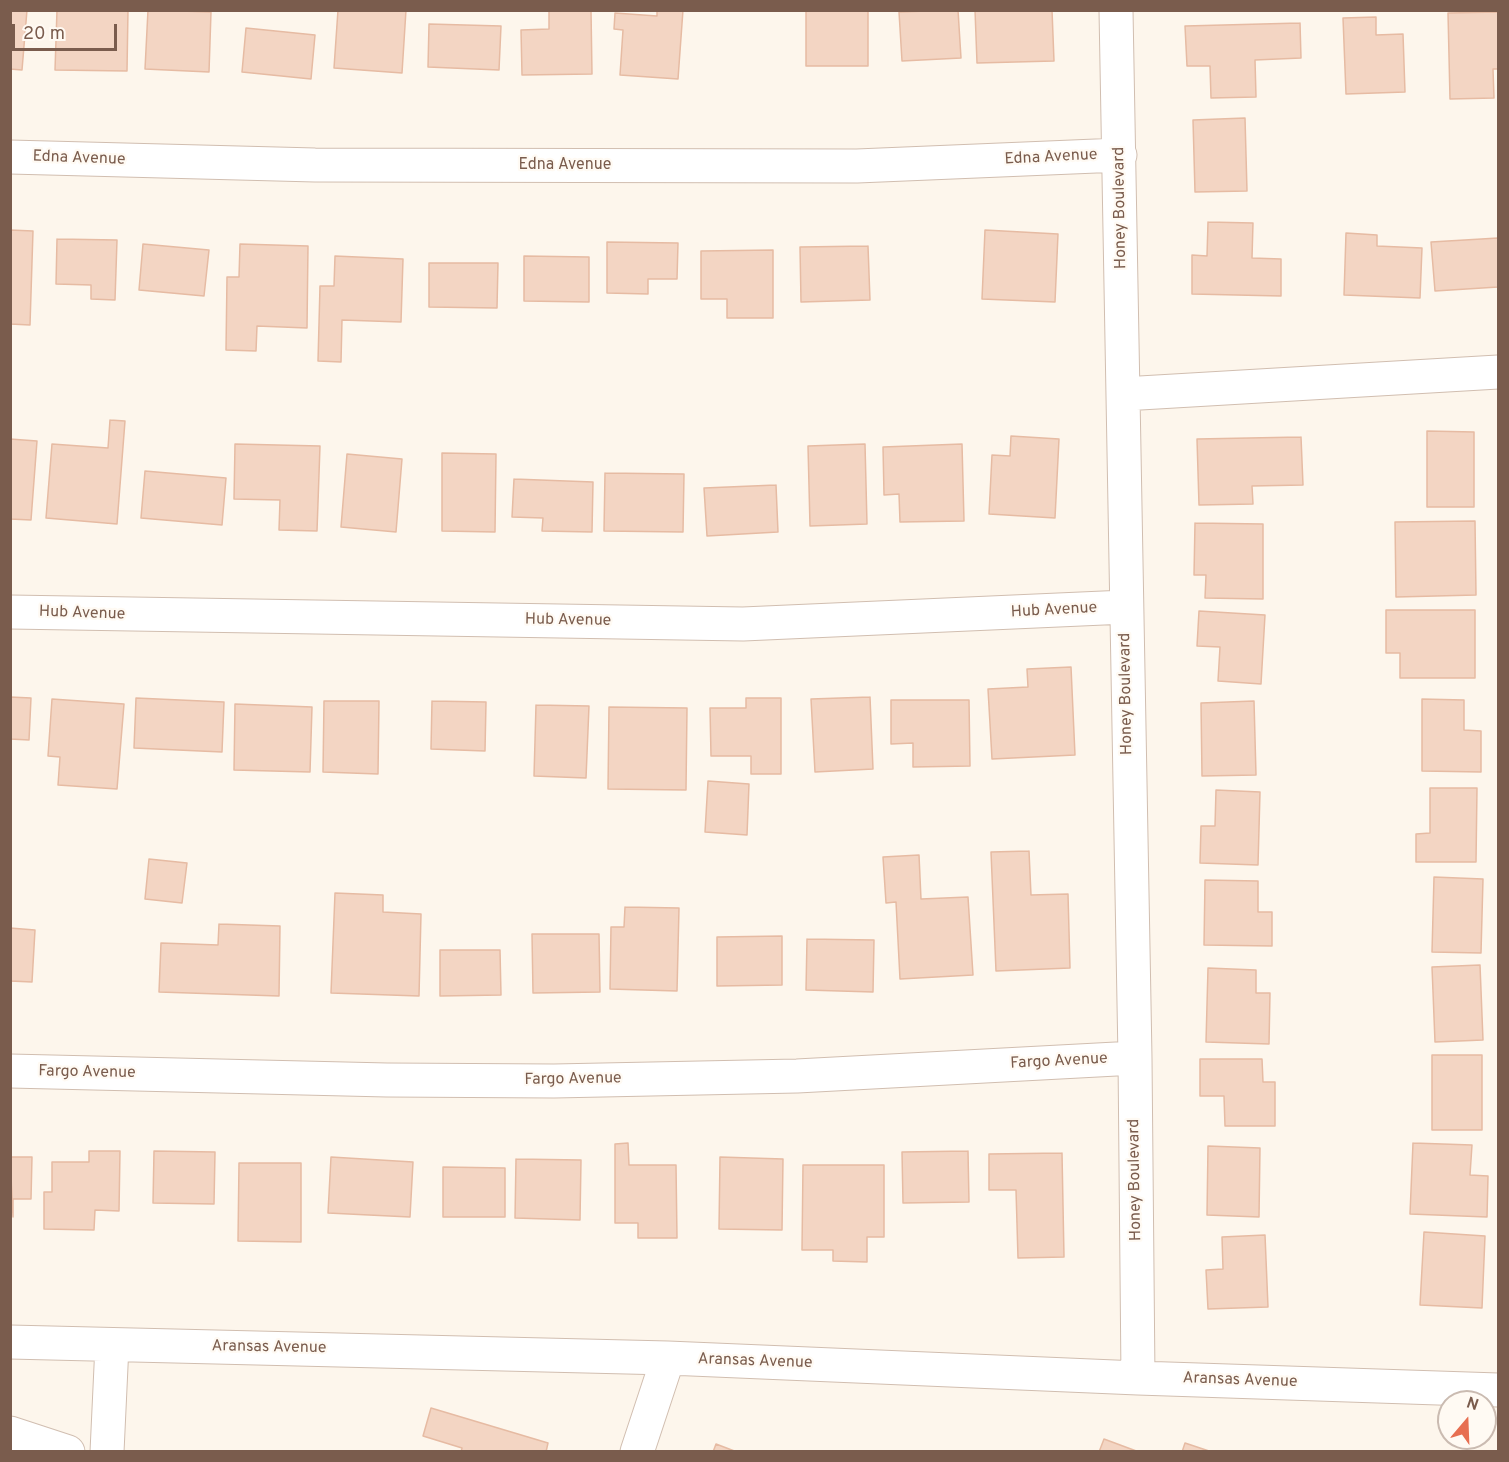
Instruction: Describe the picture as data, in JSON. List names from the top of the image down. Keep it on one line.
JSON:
{"streets":{"street":["Edna Avenue","Honey Boulevard","Hub Avenue","Fargo Avenue","Aransas Avenue"]},"crossings":[["Edna Avenue","Honey Boulevard"],["Honey Boulevard","Hub Avenue"],["Honey Boulevard","Fargo Avenue"],["Honey Boulevard","Aransas Avenue"]],"scale_bar":"20 m","north":"top"}
